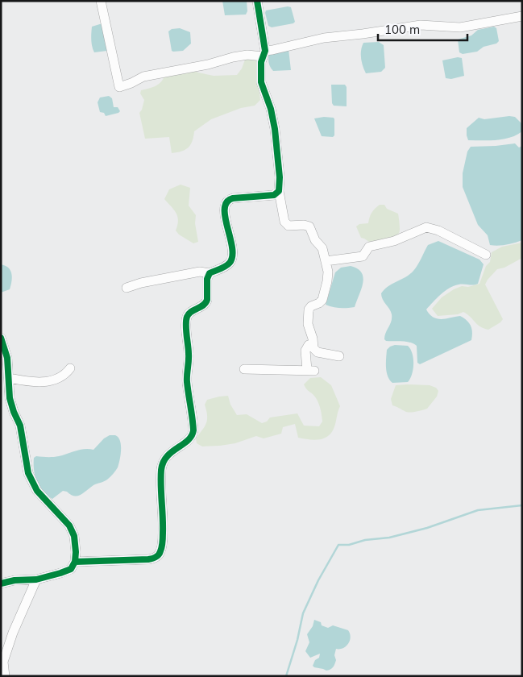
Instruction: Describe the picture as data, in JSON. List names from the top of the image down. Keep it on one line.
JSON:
{"scale_bar":"100 m"}
